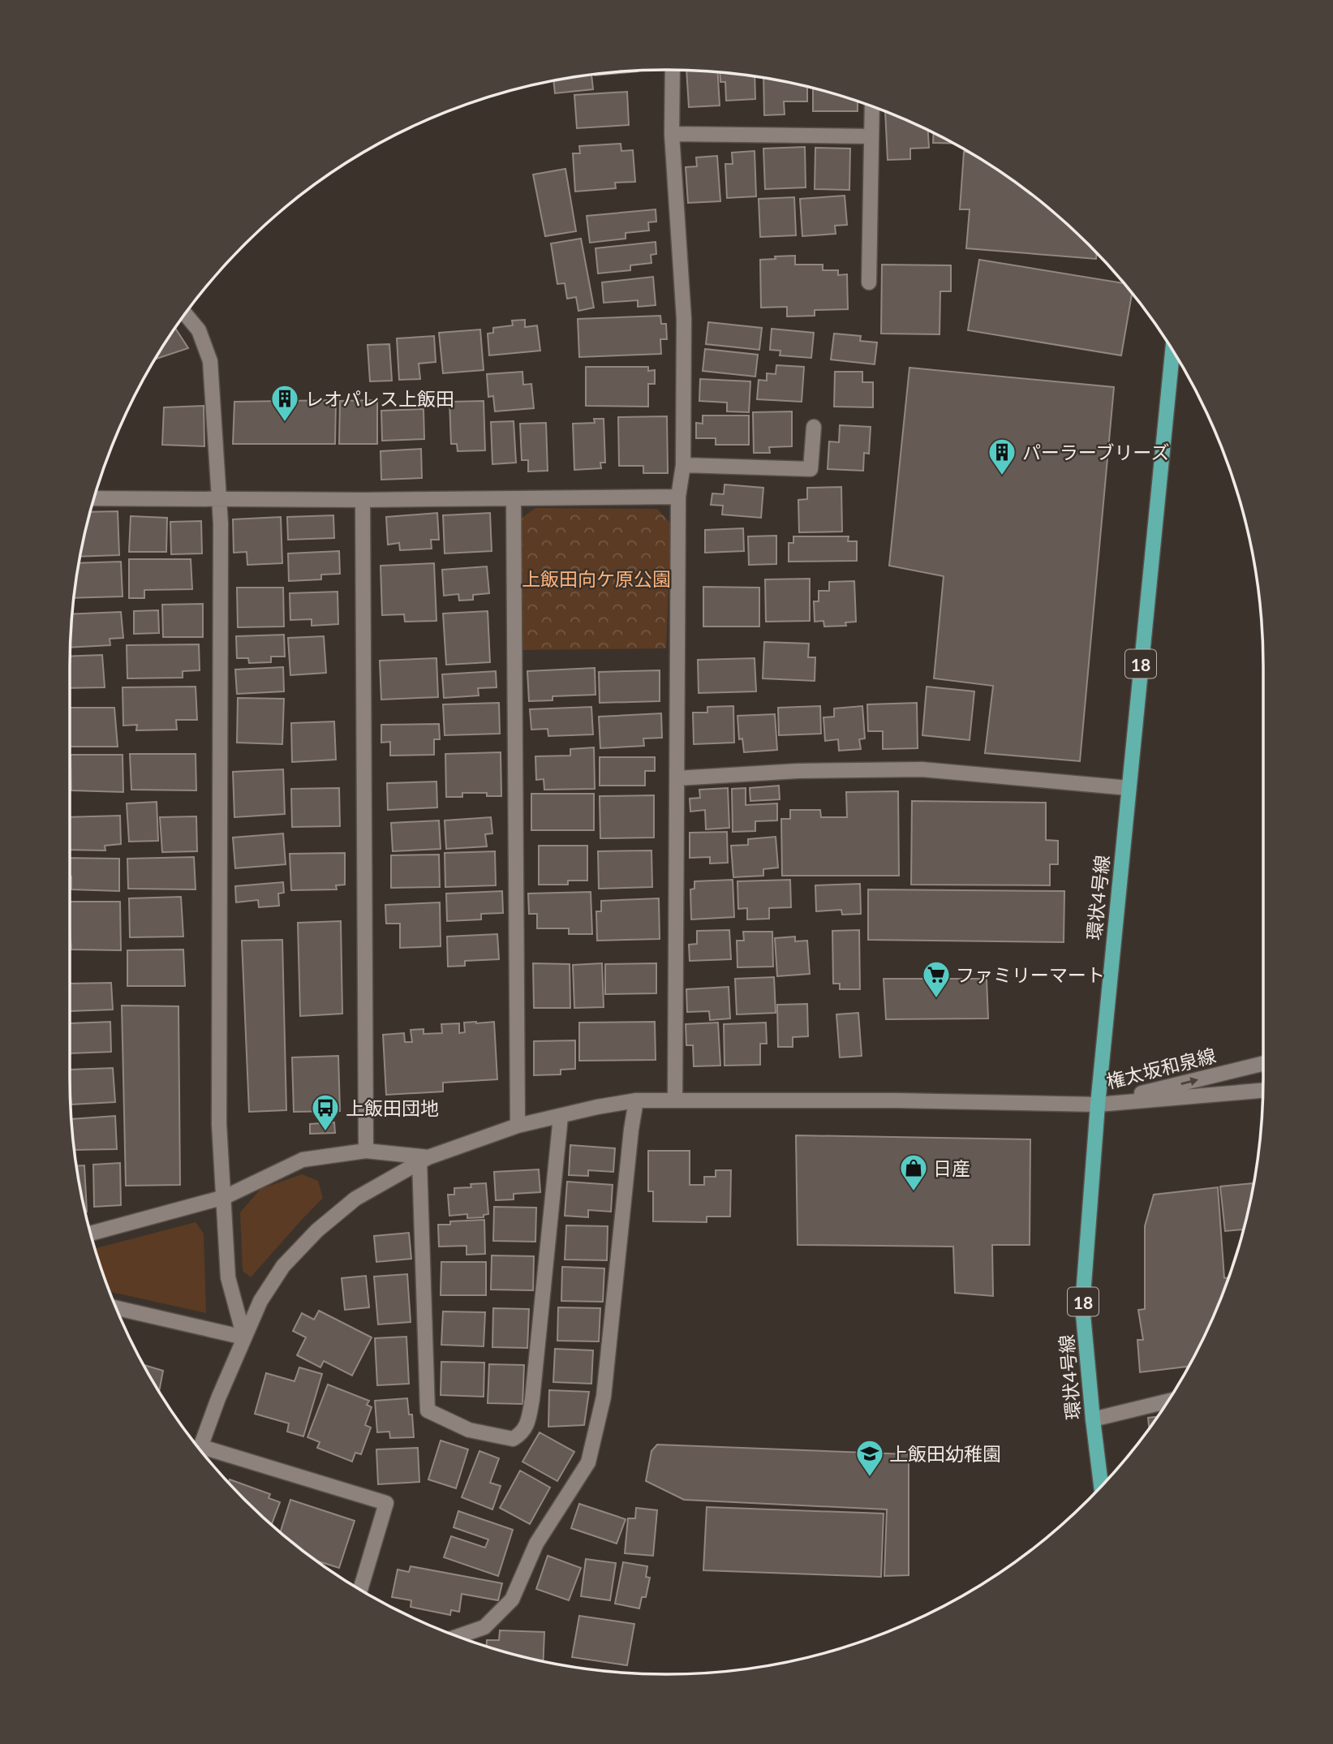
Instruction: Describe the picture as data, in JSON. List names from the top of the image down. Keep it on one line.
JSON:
{"streets":{"main road":["18","環状4号線"],"street":["権太坂和泉線"]},"crossings":[["環状4号線","権太坂和泉線"]],"parks":["上飯田向ケ原公園"],"places":{"building":["レオパレス上飯田","パーラーブリーズ"],"supermarket":["ファミリーマート"],"bus stop":["上飯田団地"],"shop":["日産"],"school or university":["上飯田幼稚園"]}}
